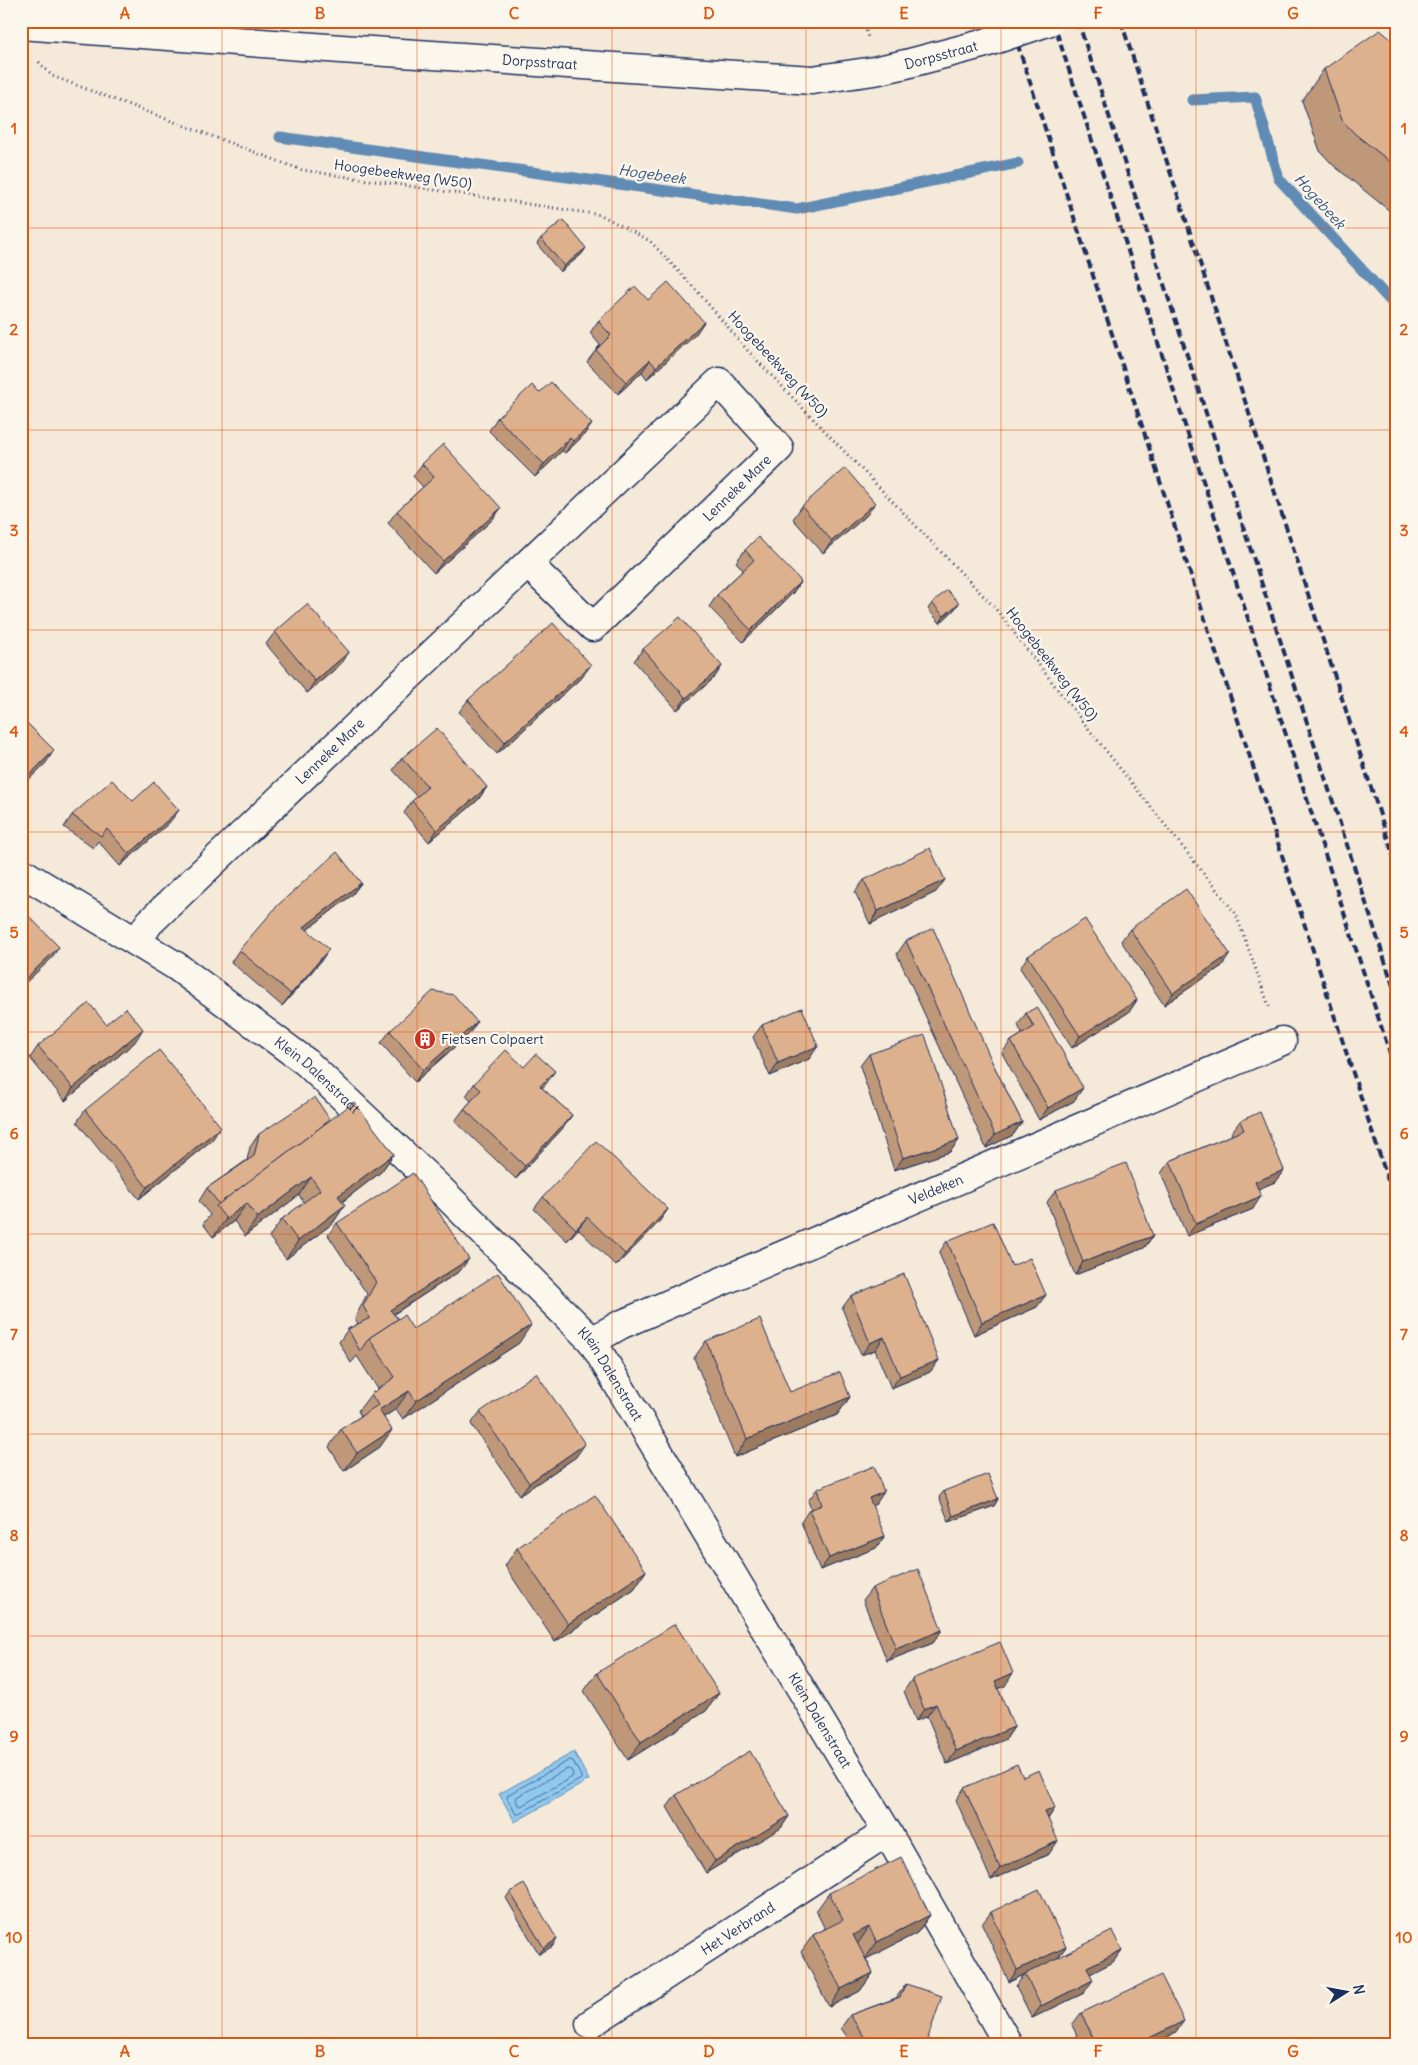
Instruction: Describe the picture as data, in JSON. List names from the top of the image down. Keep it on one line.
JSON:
{"streets":{"street":["Dorpsstraat","Lenneke Mare","Klein Dalenstraat","Veldeken","Het Verbrand"],"path":["Hoogebeekweg (W50)"]},"crossings":[["Hoogebeekweg (W50)","Veldeken"],["Lenneke Mare","Klein Dalenstraat"],["Klein Dalenstraat","Veldeken"],["Klein Dalenstraat","Het Verbrand"]],"water":["Hogebeek"],"places":{"building":["Fietsen Colpaert"]},"north":"right","grid":{"columns":["A","B","C","D","E","F","G"],"rows":["1","2","3","4","5","6","7","8","9","10"]}}
